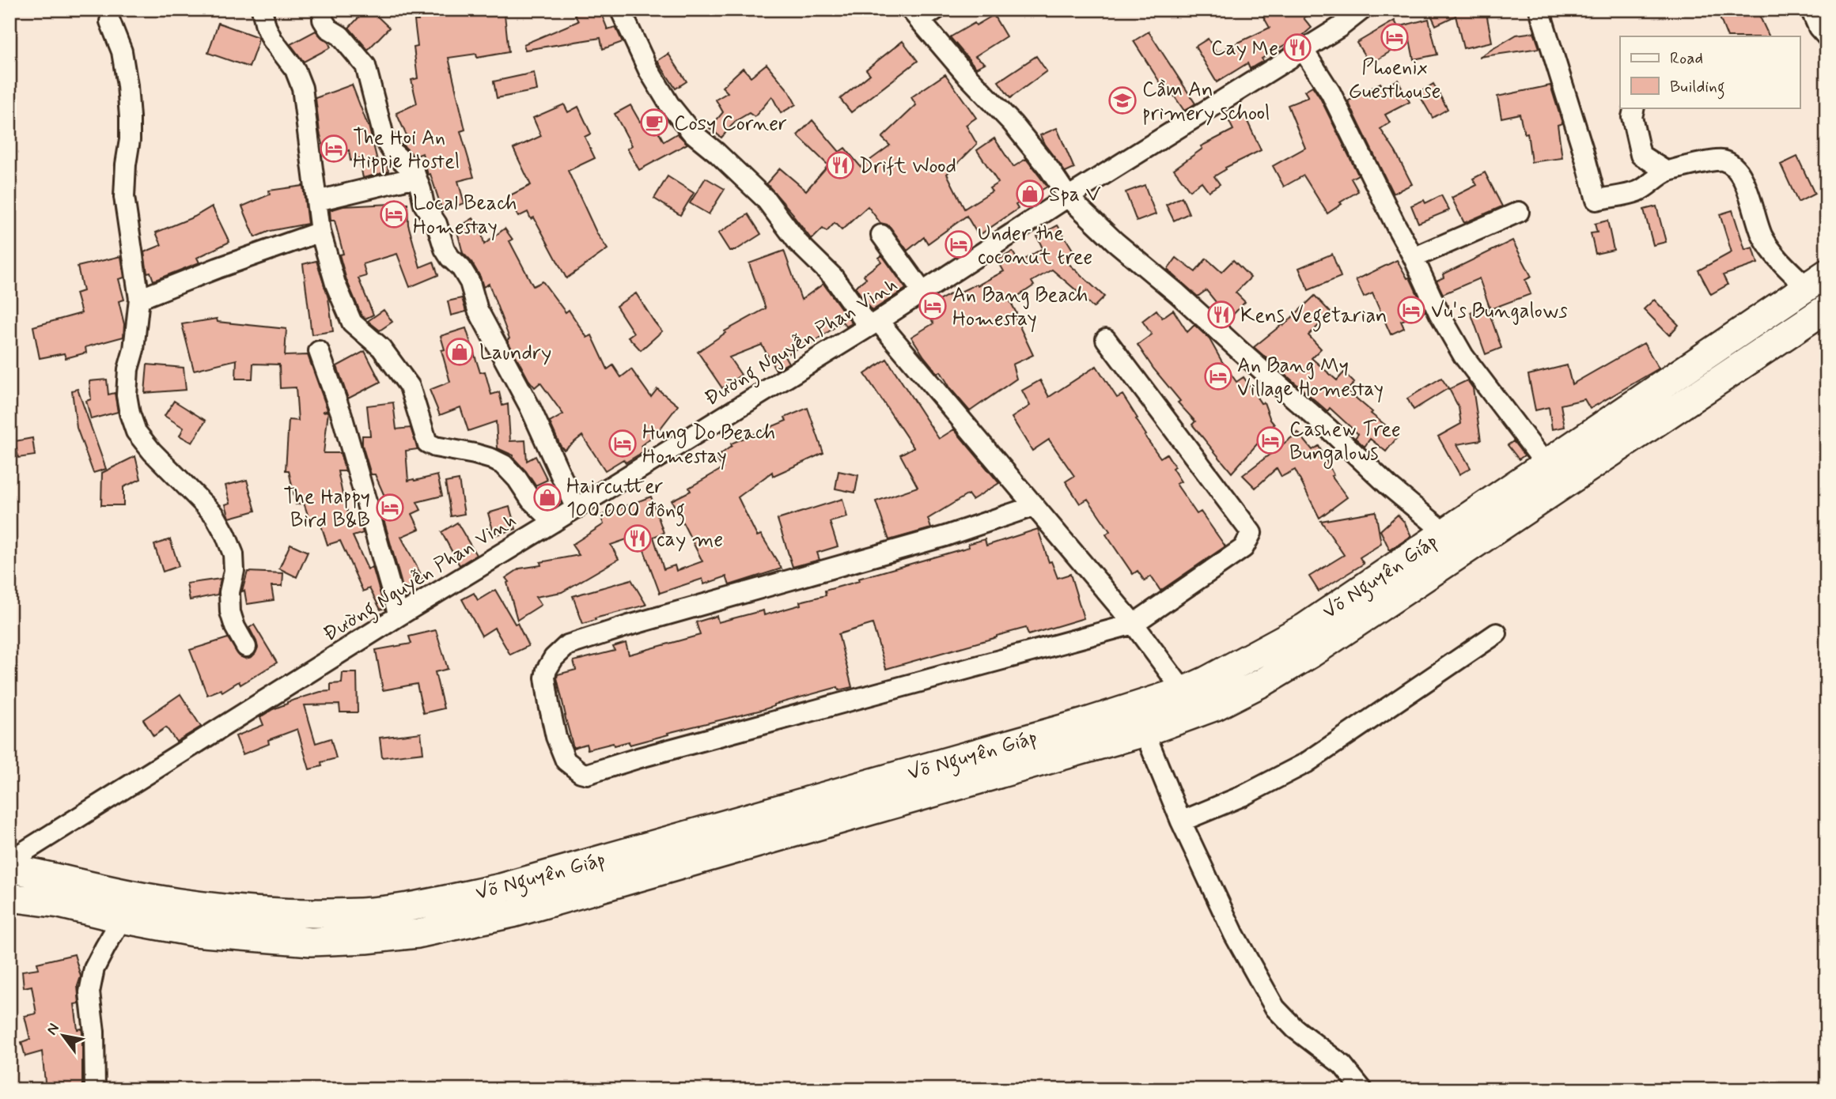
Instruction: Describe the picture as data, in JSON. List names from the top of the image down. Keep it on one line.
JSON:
{"streets":{"main road":["Võ Nguyên Giáp"],"street":["Đường Nguyễn Phan Vinh"]},"crossings":[["Đường Nguyễn Phan Vinh","Võ Nguyên Giáp"]],"places":{"hotel":["Phoenix Guesthouse","The Hoi An Hippie Hostel","Local Beach Homestay","Under the coconut tree","An Bang Beach Homestay","Vu's Bungalows","An Bang My Village Homestay","Cashew Tree Bungalows","Hung Do Beach Homestay","The Happy Bird B&B"],"restaurant":["Cay Me","Drift Wood","Kens Vegetarian","cay me"],"school or university":["Cầm An primery school"],"cafe":["Cosy Corner"],"shop":["Spa V","Laundry","Haircutter 100.000 đông"]},"legend":["Road","Building"],"north":"top left"}
